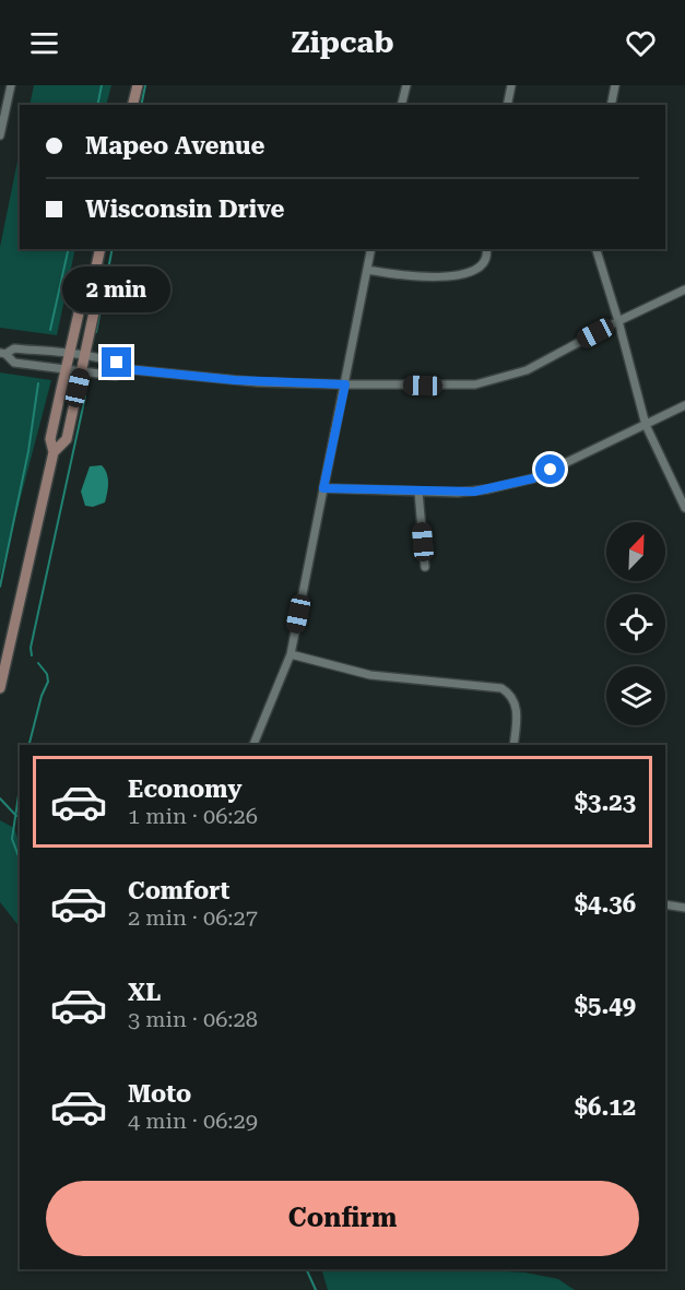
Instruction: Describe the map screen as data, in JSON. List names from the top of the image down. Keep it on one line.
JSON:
{"north":"top right","page":{"header":"Zipcab","banner":["Mapeo Avenue","Wisconsin Drive"],"bubble":"2 min","list":[{"name":"Economy","note":"1 min · 06:26","value":"$3.23"},{"name":"Comfort","note":"2 min · 06:27","value":"$4.36"},{"name":"XL","note":"3 min · 06:28","value":"$5.49"},{"name":"Moto","note":"4 min · 06:29","value":"$6.12"}],"buttons":"Confirm"}}
